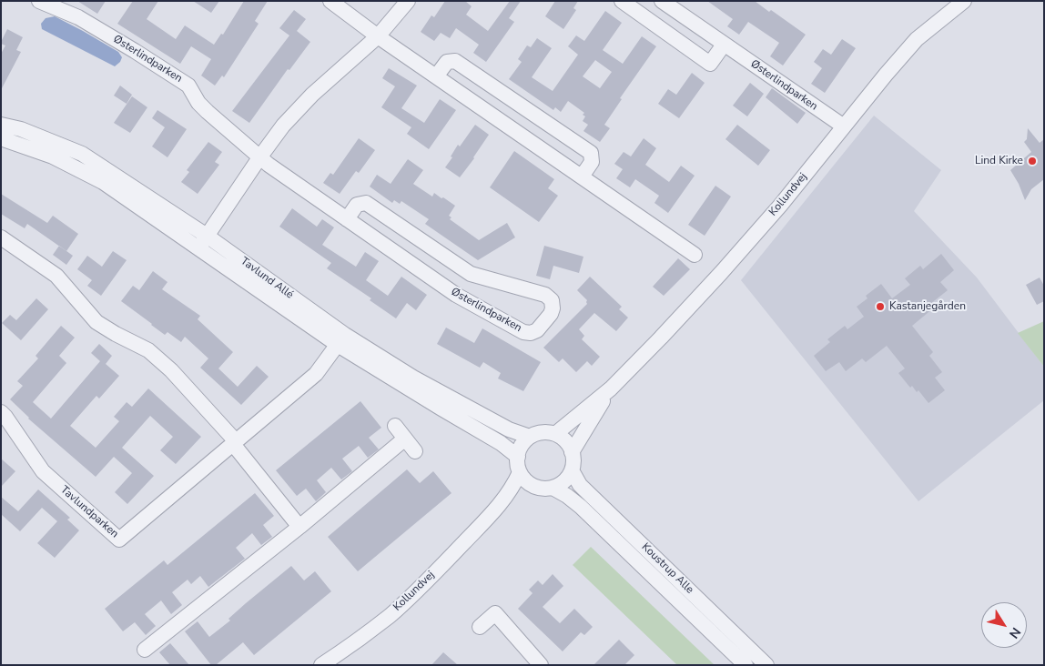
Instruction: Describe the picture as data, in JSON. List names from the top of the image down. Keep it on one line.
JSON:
{"streets":{"street":["Østerlindparken","Kollundvej","Tavlund Allé","Tavlundparken","Koustrup Alle"]},"crossings":[["Østerlindparken","Kollundvej"],["Kollundvej","Tavlund Allé"],["Kollundvej","Koustrup Alle"],["Tavlund Allé","Tavlundparken"],["Tavlund Allé","Koustrup Alle"]],"places":["Lind Kirke","Kastanjegården"],"north":"bottom right"}
